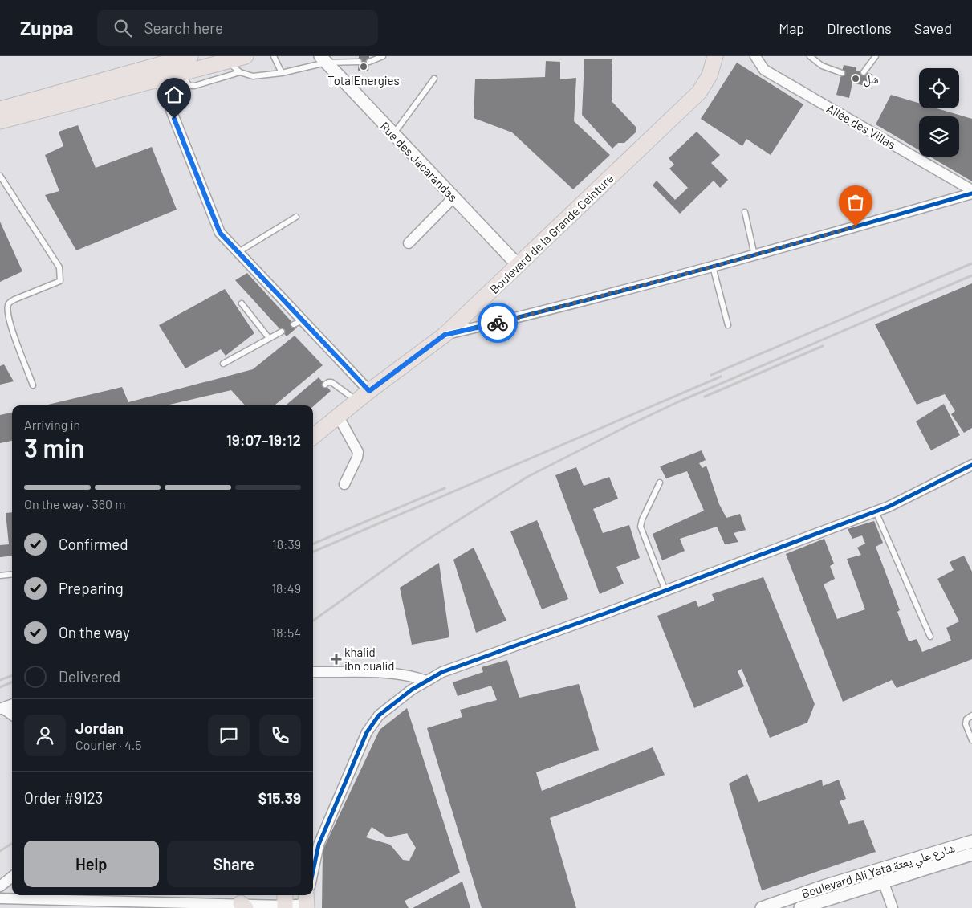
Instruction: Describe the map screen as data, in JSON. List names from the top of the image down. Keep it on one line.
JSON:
{"streets":{"main road":["Boulevard de la Grande Ceinture"],"street":["Allée des Villas","Rue des Jacarandas","Boulevard Ali Yata شارع علي يعتة"]},"crossings":[["Rue des Jacarandas","Boulevard de la Grande Ceinture"]],"places":{"other":["TotalEnergies","شل"],"health":["khalid ibn oualid"]},"page":{"header":"Zuppa","search":"Search here","nav":["Map","Directions","Saved"],"heading":["3 min","Arriving in","19:07–19:12"],"panel":["Jordan","Courier · 4.5","Order #9123","$15.39"],"bar":"On the way · 360 m","list":[["Confirmed","18:39"],["Preparing","18:49"],["On the way","18:54"],"Delivered"],"buttons":["Help","Share"]}}
